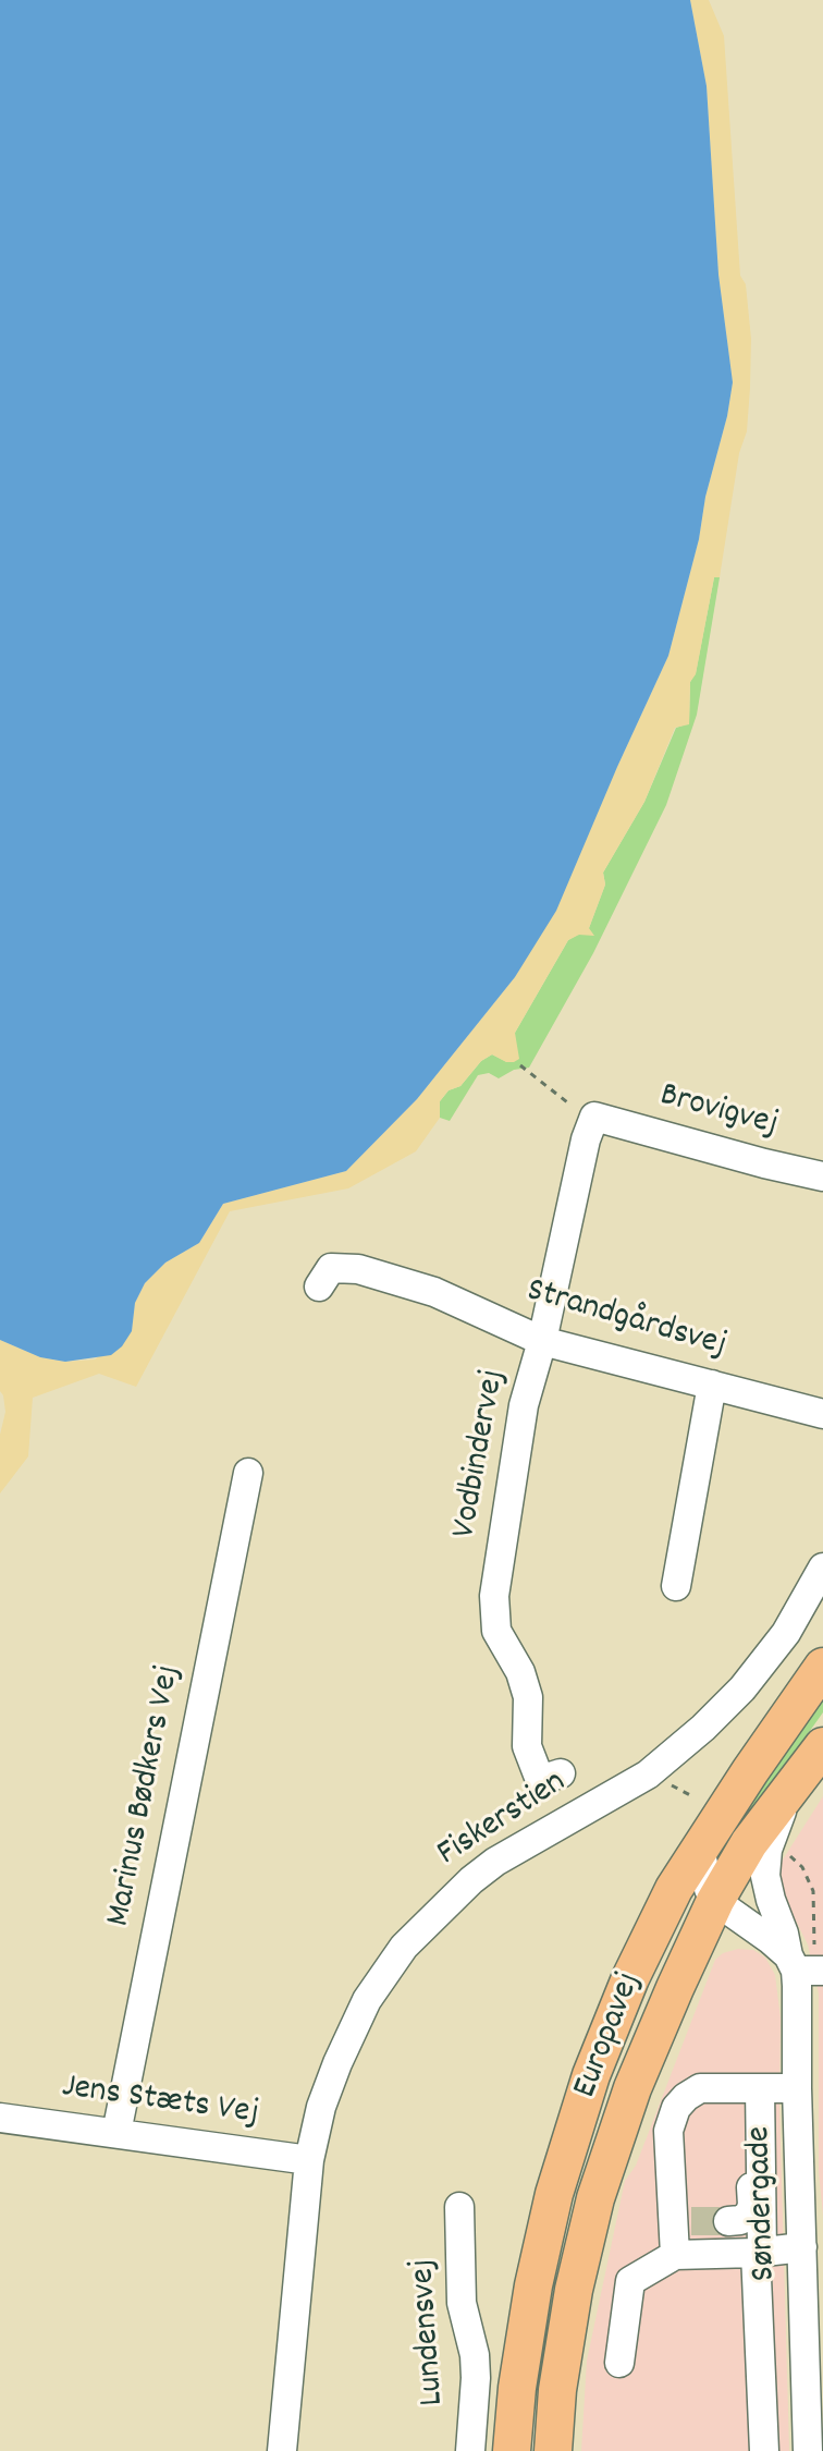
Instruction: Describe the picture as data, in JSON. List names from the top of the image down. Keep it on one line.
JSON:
{"streets":{"main road":["Europavej"],"street":["Brovigvej","Strandgårdsvej","Vodbindervej","Marinus Bødkers Vej","Fiskerstien","Jens Stæts Vej","Søndergade","Lundensvej"]},"crossings":[["Brovigvej","Vodbindervej"],["Strandgårdsvej","Vodbindervej"],["Marinus Bødkers Vej","Jens Stæts Vej"],["Fiskerstien","Jens Stæts Vej"],["Europavej","Søndergade"]]}
